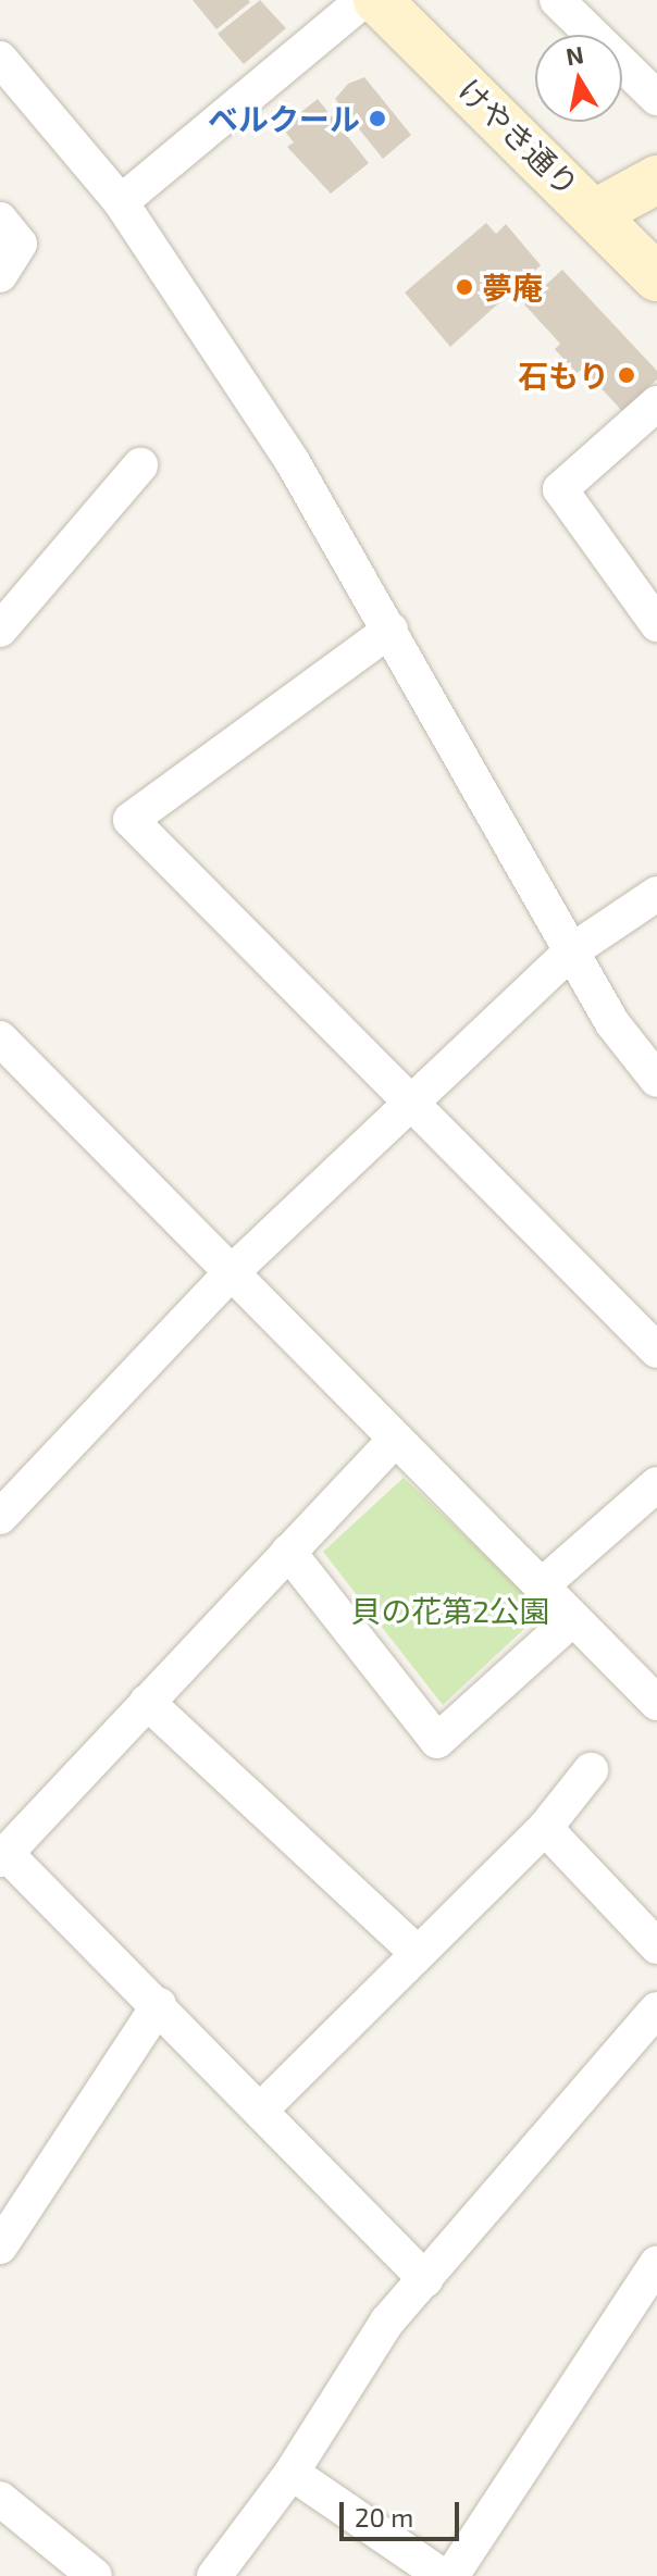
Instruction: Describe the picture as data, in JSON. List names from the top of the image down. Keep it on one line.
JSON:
{"streets":{"street":["けやき通り"]},"parks":["貝の花第2公園"],"places":["ベルクール","夢庵","石もり"],"scale_bar":"20 m","north":"top"}
